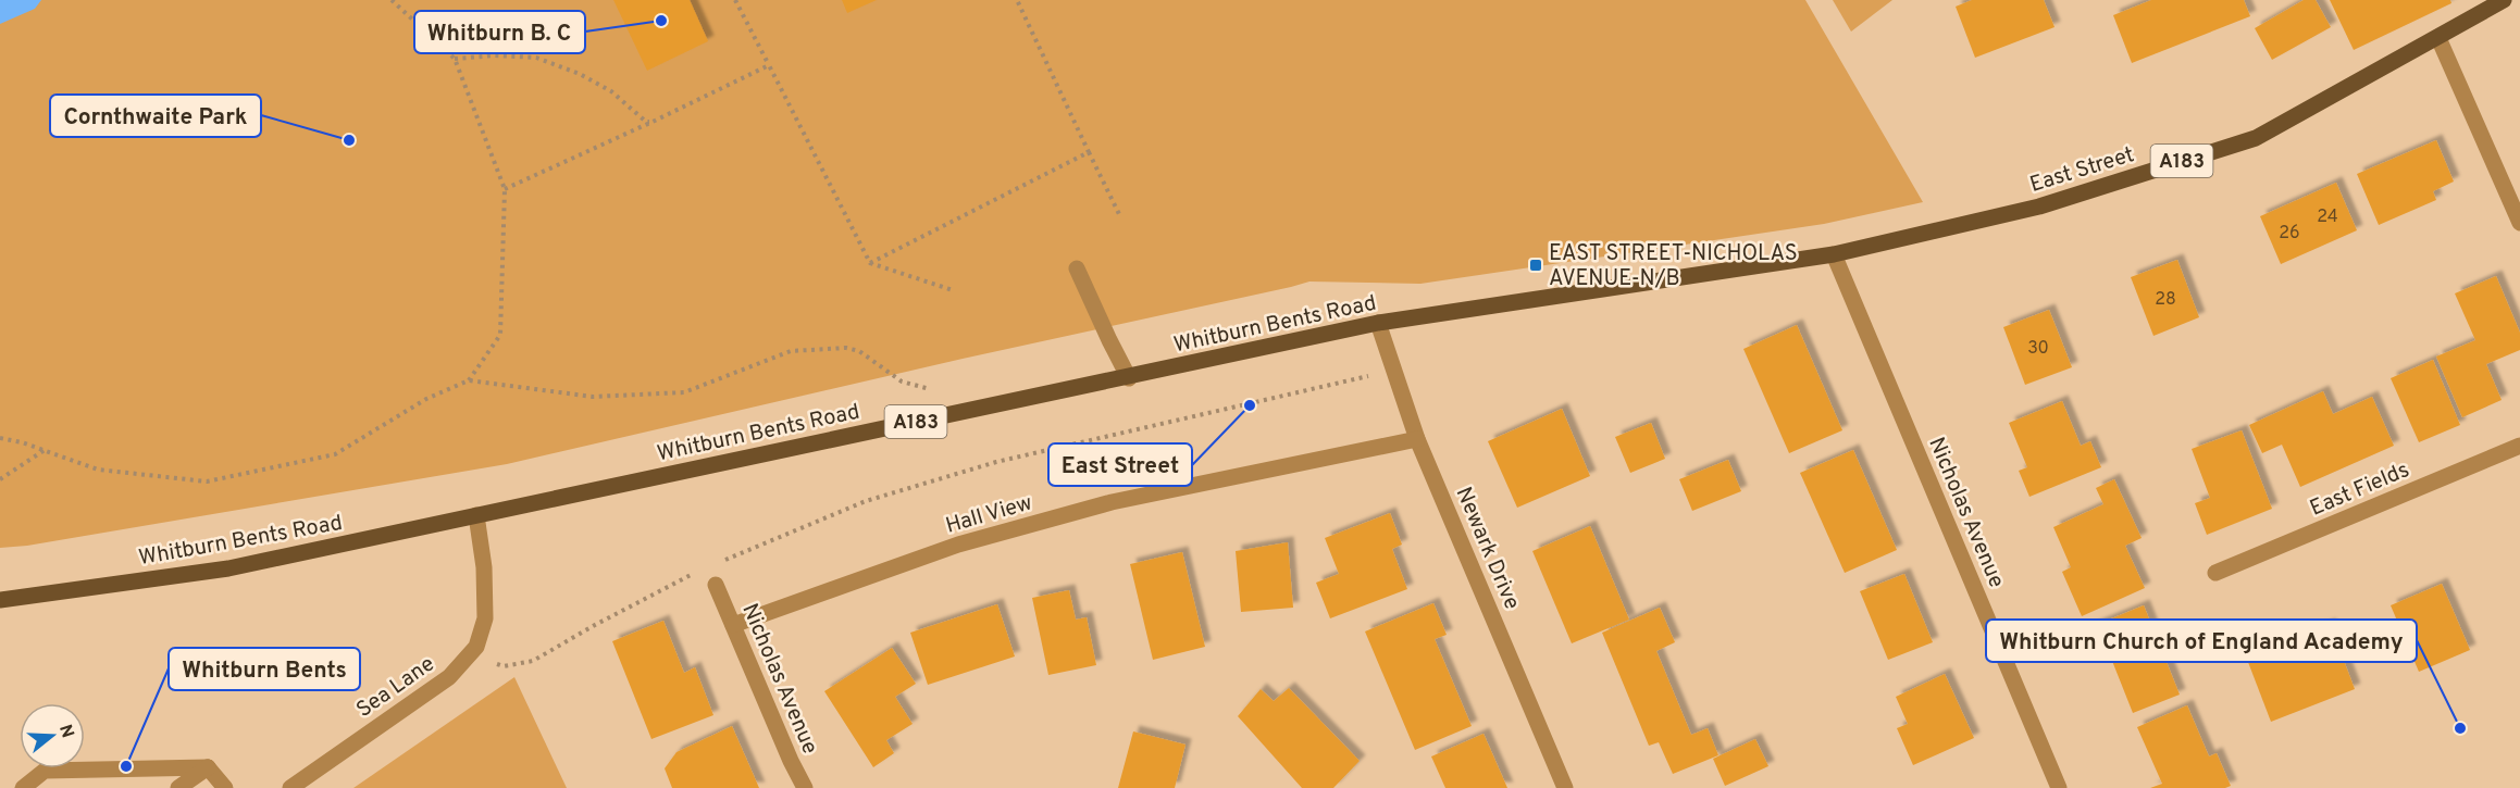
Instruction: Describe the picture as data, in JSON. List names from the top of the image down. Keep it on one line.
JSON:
{"streets":{"main road":["A183","East Street","Whitburn Bents Road"],"street":["East Fields","Nicholas Avenue","Hall View","Newark Drive","Sea Lane"]},"crossings":[["East Street","Whitburn Bents Road"],["East Street","Nicholas Avenue"],["Whitburn Bents Road","Nicholas Avenue"],["Whitburn Bents Road","Newark Drive"],["Whitburn Bents Road","Sea Lane"],["Nicholas Avenue","Hall View"],["Hall View","Newark Drive"]],"places":{"other":["Whitburn B. C","Cornthwaite Park","East Street","Whitburn Church of England Academy","Whitburn Bents"],"transit":["EAST STREET-NICHOLAS AVENUE-N/B"]},"house_numbers":["24","26","28","30"],"north":"right"}
